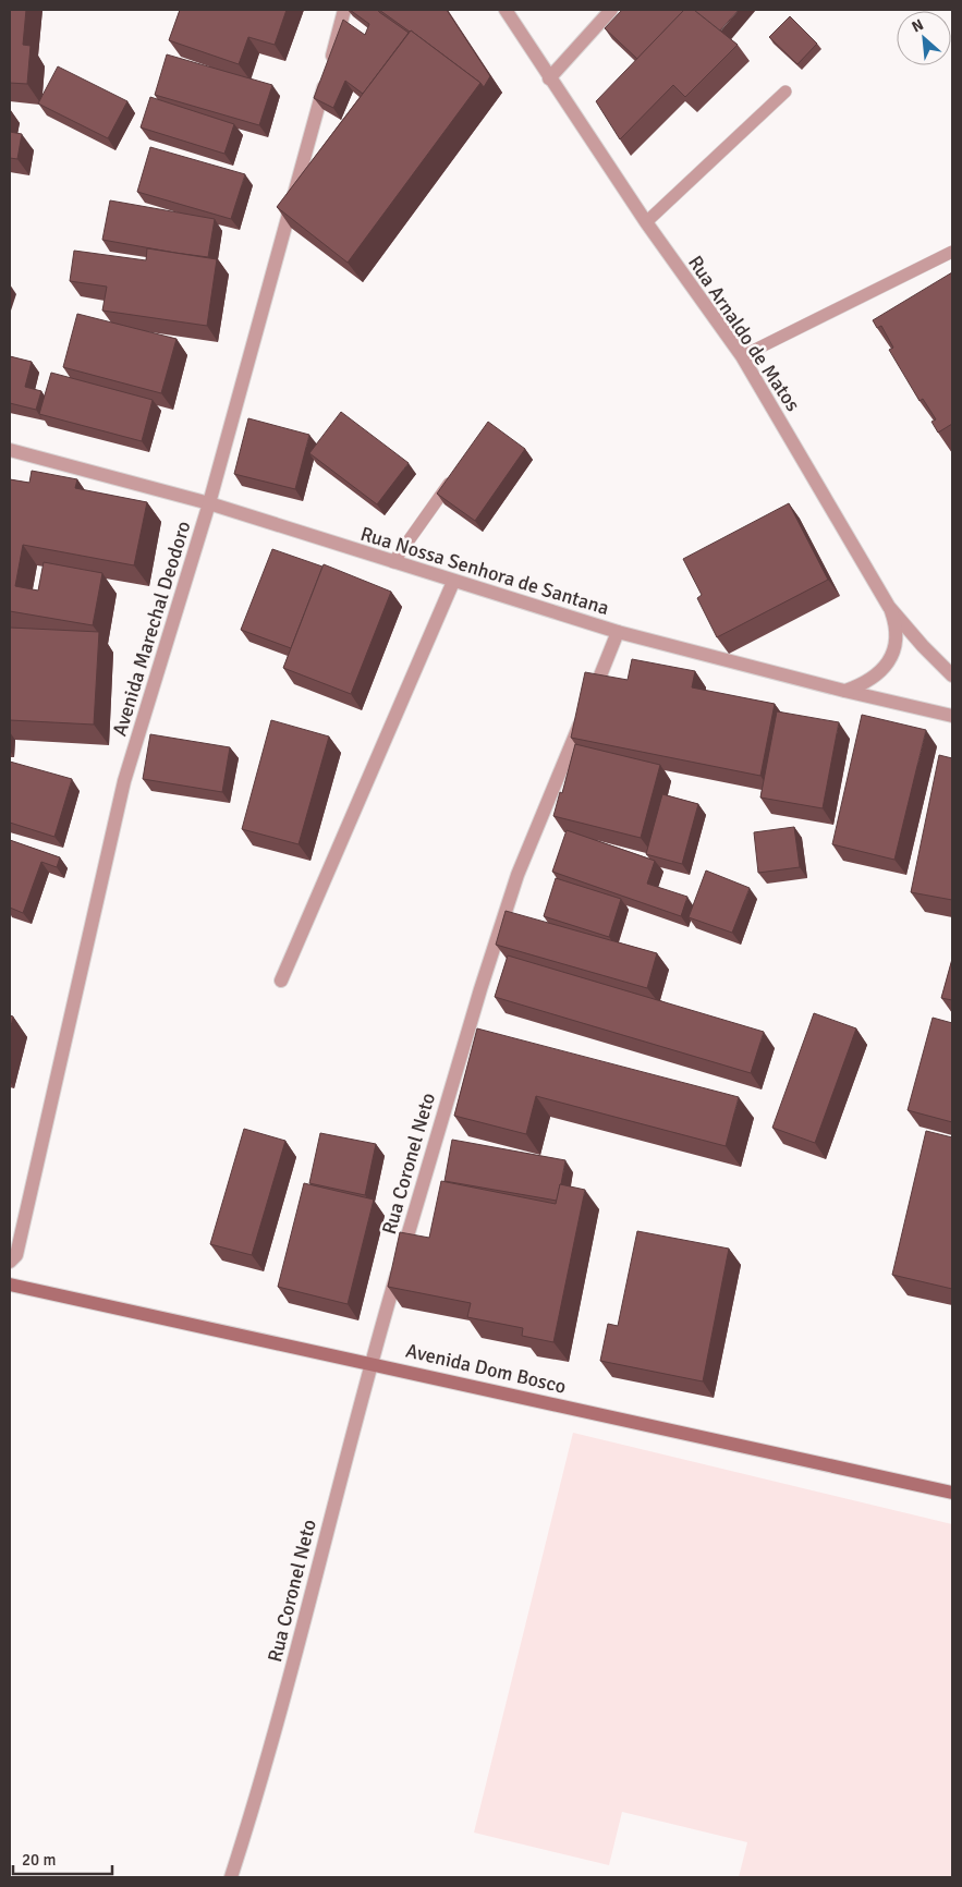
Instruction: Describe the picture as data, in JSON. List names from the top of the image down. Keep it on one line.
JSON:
{"streets":{"main road":["Avenida Dom Bosco"],"street":["Rua Arnaldo de Matos","Rua Nossa Senhora de Santana","Avenida Marechal Deodoro","Rua Coronel Neto"]},"crossings":[["Rua Nossa Senhora de Santana","Avenida Marechal Deodoro"],["Rua Nossa Senhora de Santana","Rua Coronel Neto"],["Rua Coronel Neto","Avenida Dom Bosco"]],"scale_bar":"20 m","north":"top left"}
